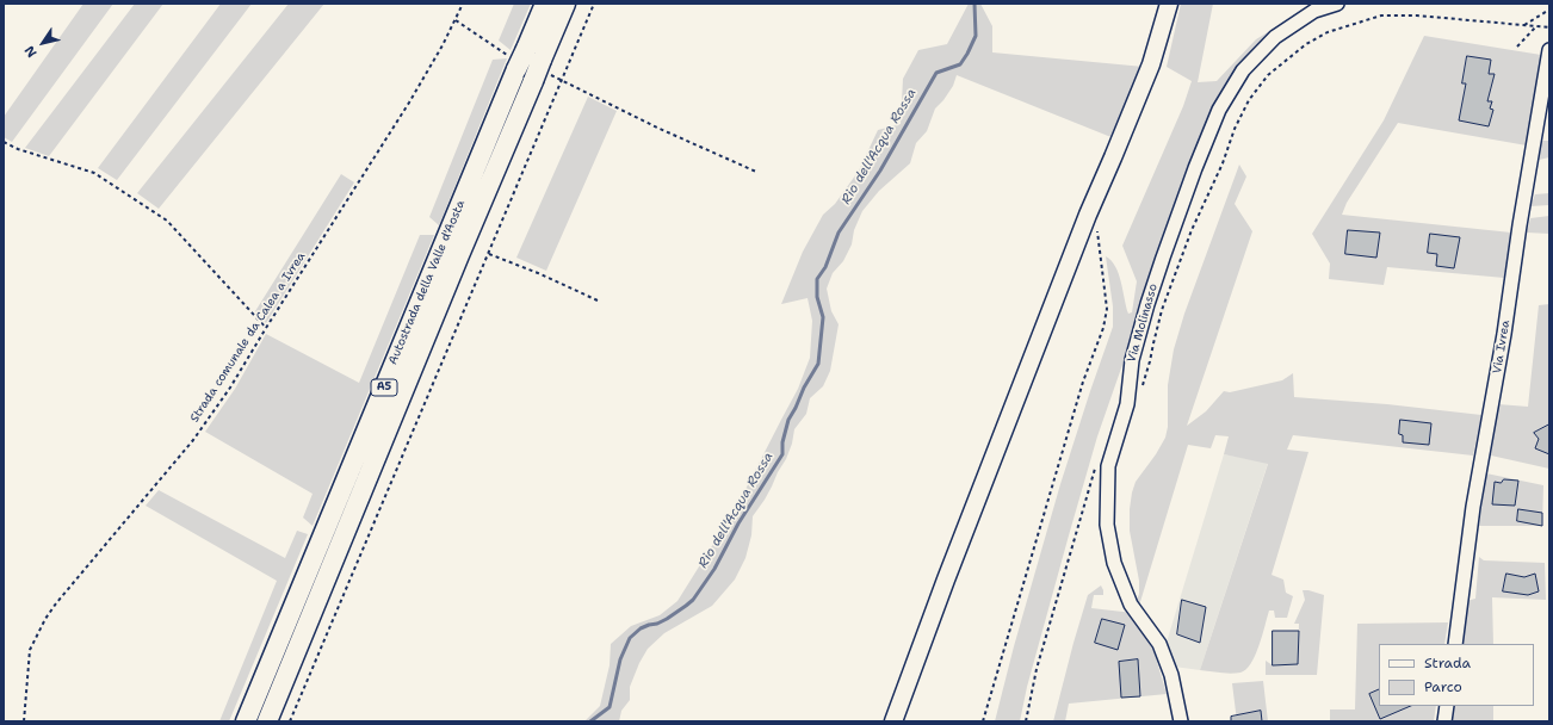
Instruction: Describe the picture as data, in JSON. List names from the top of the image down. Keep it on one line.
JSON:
{"streets":{"highway":["Autostrada della Valle d'Aosta","A5"],"street":["Via Molinasso","Via Ivrea"],"path":["Strada comunale da Calea a Ivrea"]},"water":["Rio dell'Acqua Rossa"],"legend":["Strada","Parco"],"north":"bottom left"}
